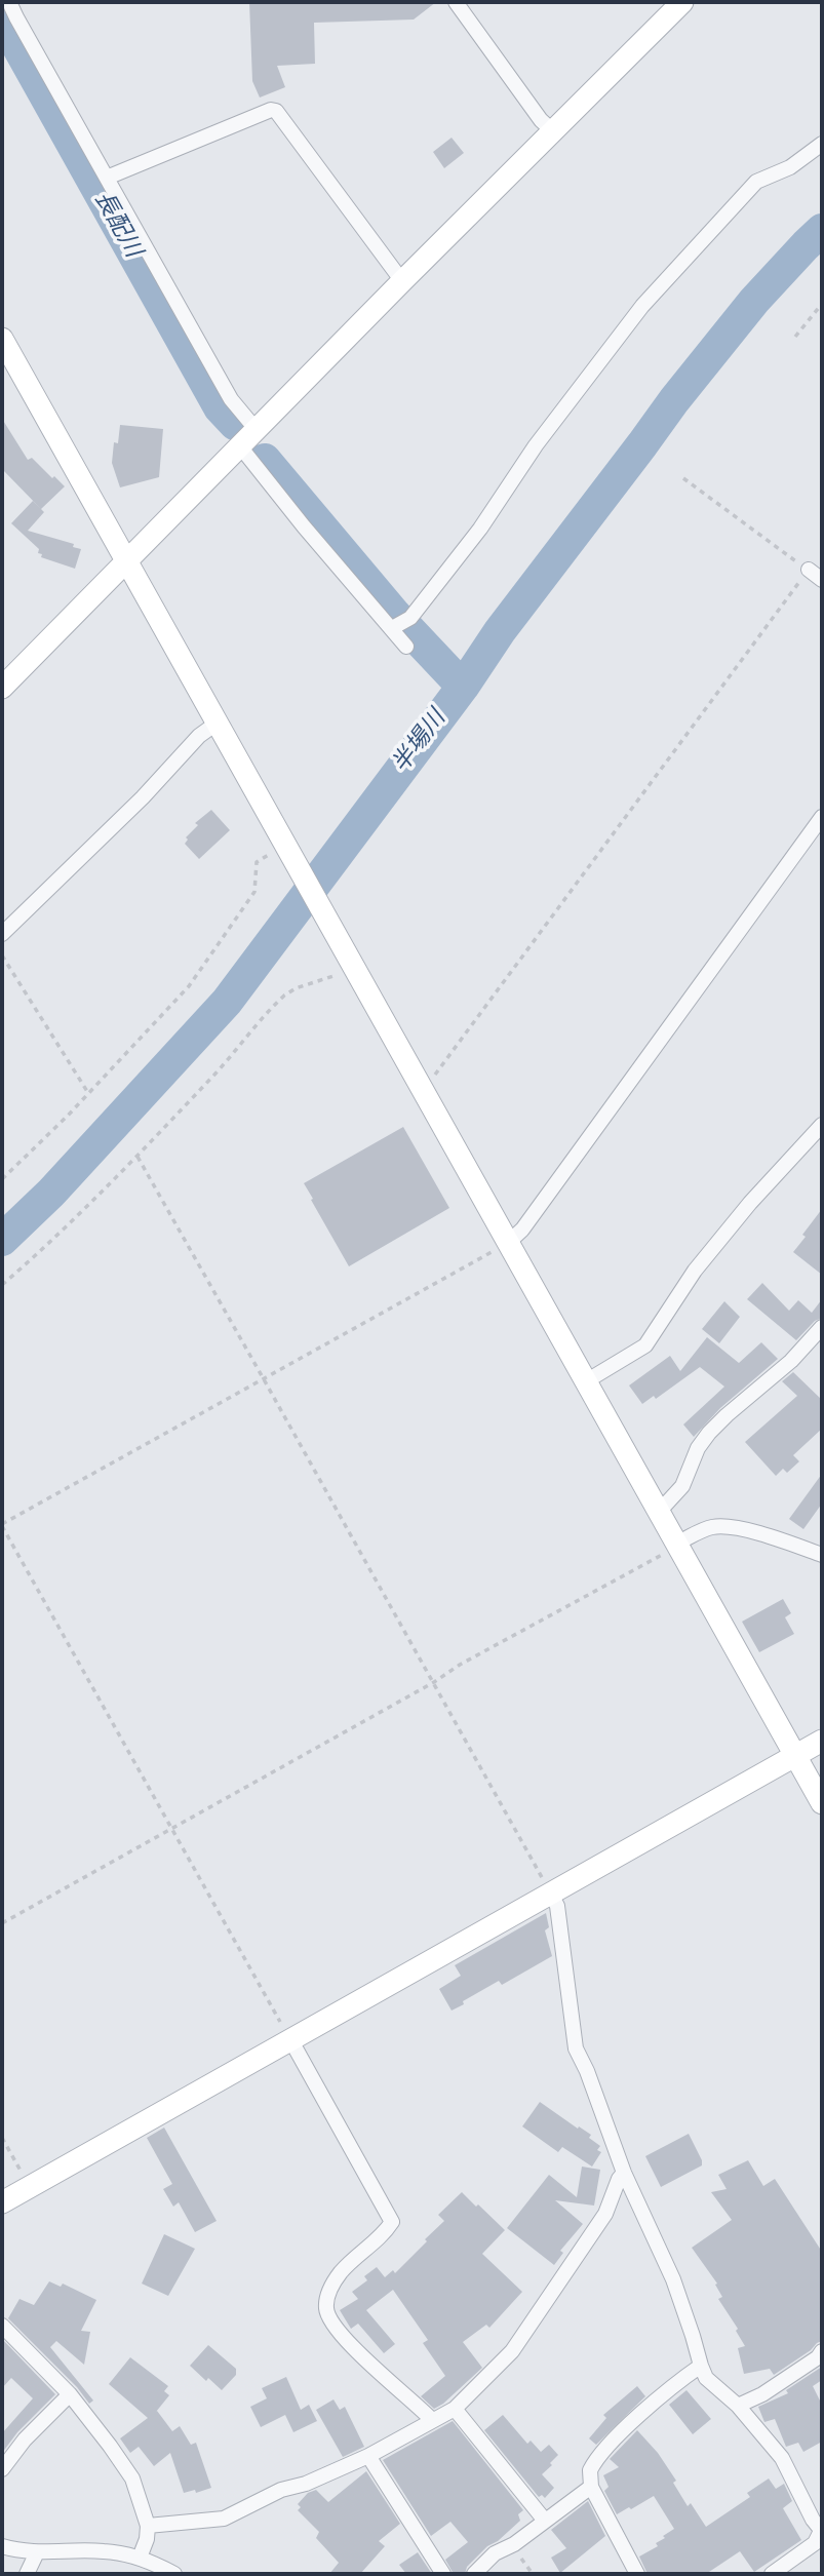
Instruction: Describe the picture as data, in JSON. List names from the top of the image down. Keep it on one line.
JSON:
{"water":["長配川","半場川"]}
